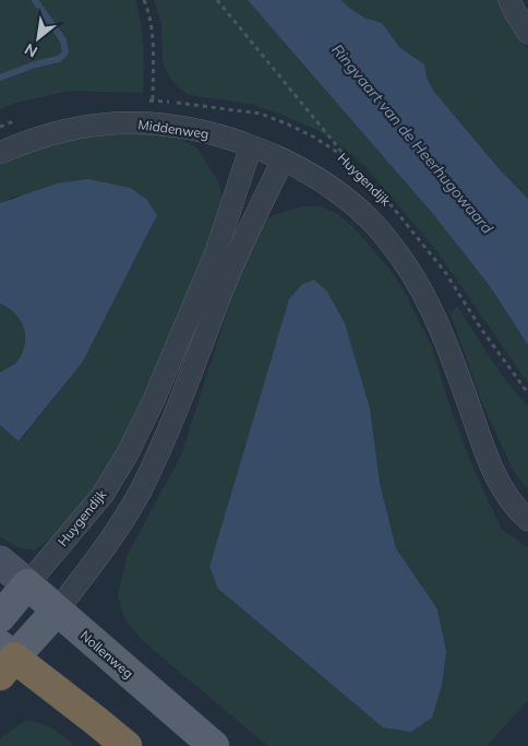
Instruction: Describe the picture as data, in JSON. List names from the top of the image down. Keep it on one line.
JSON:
{"streets":{"main road":["Nollenweg"],"street":["Middenweg","Huygendijk"]},"crossings":[["Middenweg","Huygendijk"],["Huygendijk","Nollenweg"]],"water":["Ringvaart van de Heerhugowaard"],"north":"bottom left"}
